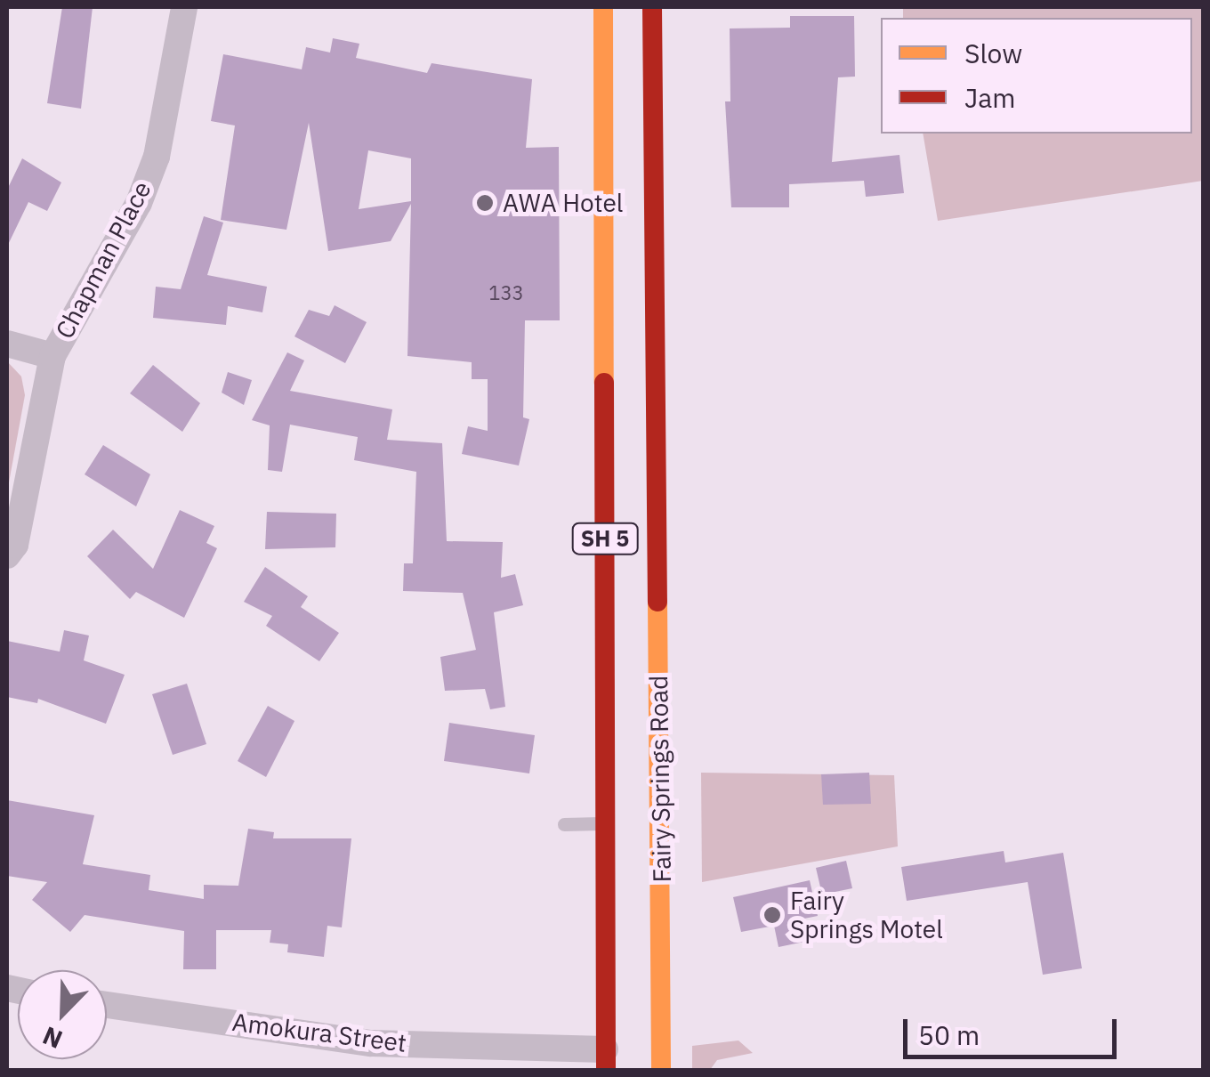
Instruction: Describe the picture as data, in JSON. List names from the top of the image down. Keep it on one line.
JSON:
{"streets":{"highway":["SH 5","Fairy Springs Road"],"street":["Chapman Place","Amokura Street"]},"crossings":[["SH 5","Fairy Springs Road"],["SH 5","Amokura Street"]],"places":["AWA Hotel","Fairy Springs Motel"],"house_numbers":["133"],"legend":["Slow","Jam"],"scale_bar":"50 m","north":"bottom left"}
